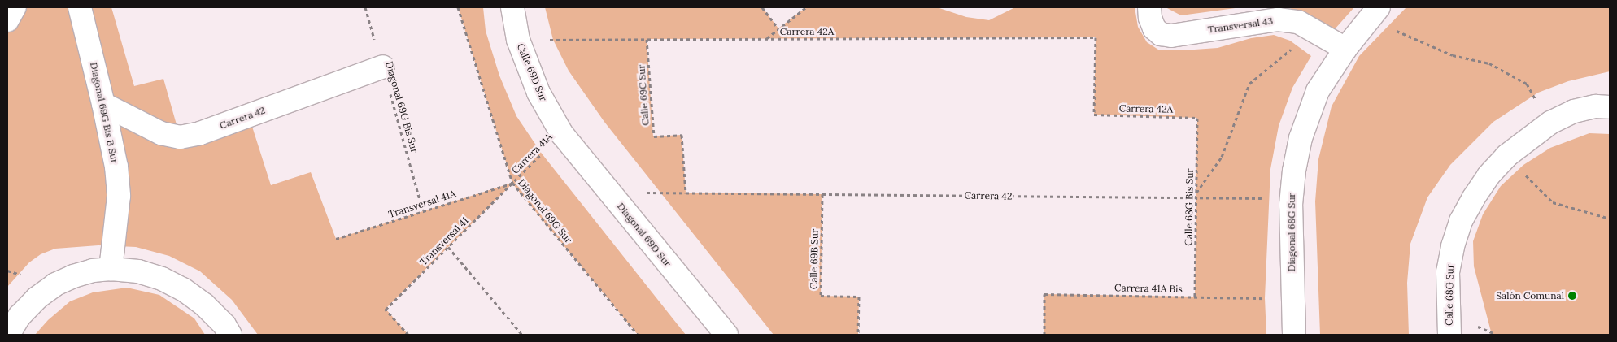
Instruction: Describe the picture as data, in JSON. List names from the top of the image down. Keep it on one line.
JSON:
{"streets":{"street":["Transversal 43","Calle 69D Sur","Diagonal 69G Bis B Sur","Carrera 42","Diagonal 68G Sur","Diagonal 69D Sur","Calle 68G Sur"],"path":["Carrera 42A","Calle 69C Sur","Diagonal 69G Bis Sur","Carrera 41A","Transversal 41A","Calle 68G Bis Sur","Diagonal 69G Sur","Transversal 41","Calle 69B Sur","Carrera 41A Bis"]},"crossings":[["Transversal 43","Diagonal 68G Sur"],["Carrera 42A","Calle 69D Sur"],["Carrera 42A","Calle 69C Sur"],["Carrera 42A","Calle 68G Bis Sur"],["Calle 69D Sur","Carrera 41A"],["Calle 69D Sur","Diagonal 69D Sur"],["Calle 69C Sur","Carrera 42"],["Diagonal 69G Bis Sur","Carrera 42"],["Diagonal 69G Bis Sur","Transversal 41A"],["Diagonal 69G Bis B Sur","Carrera 42"],["Carrera 42","Calle 68G Bis Sur"],["Carrera 42","Diagonal 68G Sur"],["Carrera 42","Calle 69B Sur"],["Carrera 41A","Transversal 41A"],["Carrera 41A","Diagonal 69G Sur"],["Carrera 41A","Diagonal 69D Sur"],["Carrera 41A","Transversal 41"],["Transversal 41A","Diagonal 69G Sur"],["Transversal 41A","Transversal 41"],["Calle 68G Bis Sur","Carrera 41A Bis"],["Diagonal 69G Sur","Transversal 41"],["Diagonal 68G Sur","Carrera 41A Bis"]],"places":["Salón Comunal"]}
